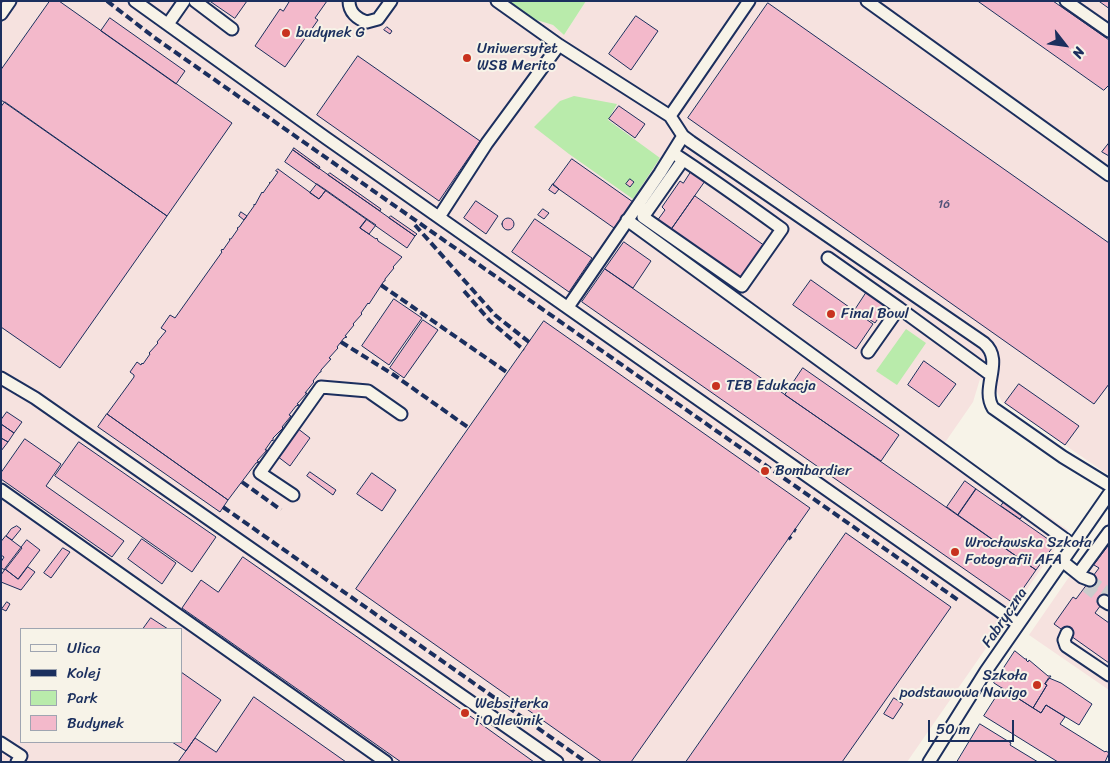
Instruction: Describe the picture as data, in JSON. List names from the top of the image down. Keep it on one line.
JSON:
{"streets":{"street":["Fabryczna"]},"places":["budynek G","Uniwersytet WSB Merito","Final Bowl","TEB Edukacja","Bombardier","Wrocławska Szkoła Fotografii AFA","Szkoła podstawowa Navigo","Websiterka i Odlewnik"],"house_numbers":["16"],"legend":["Ulica","Kolej","Park","Budynek"],"scale_bar":"50 m","north":"bottom right"}
